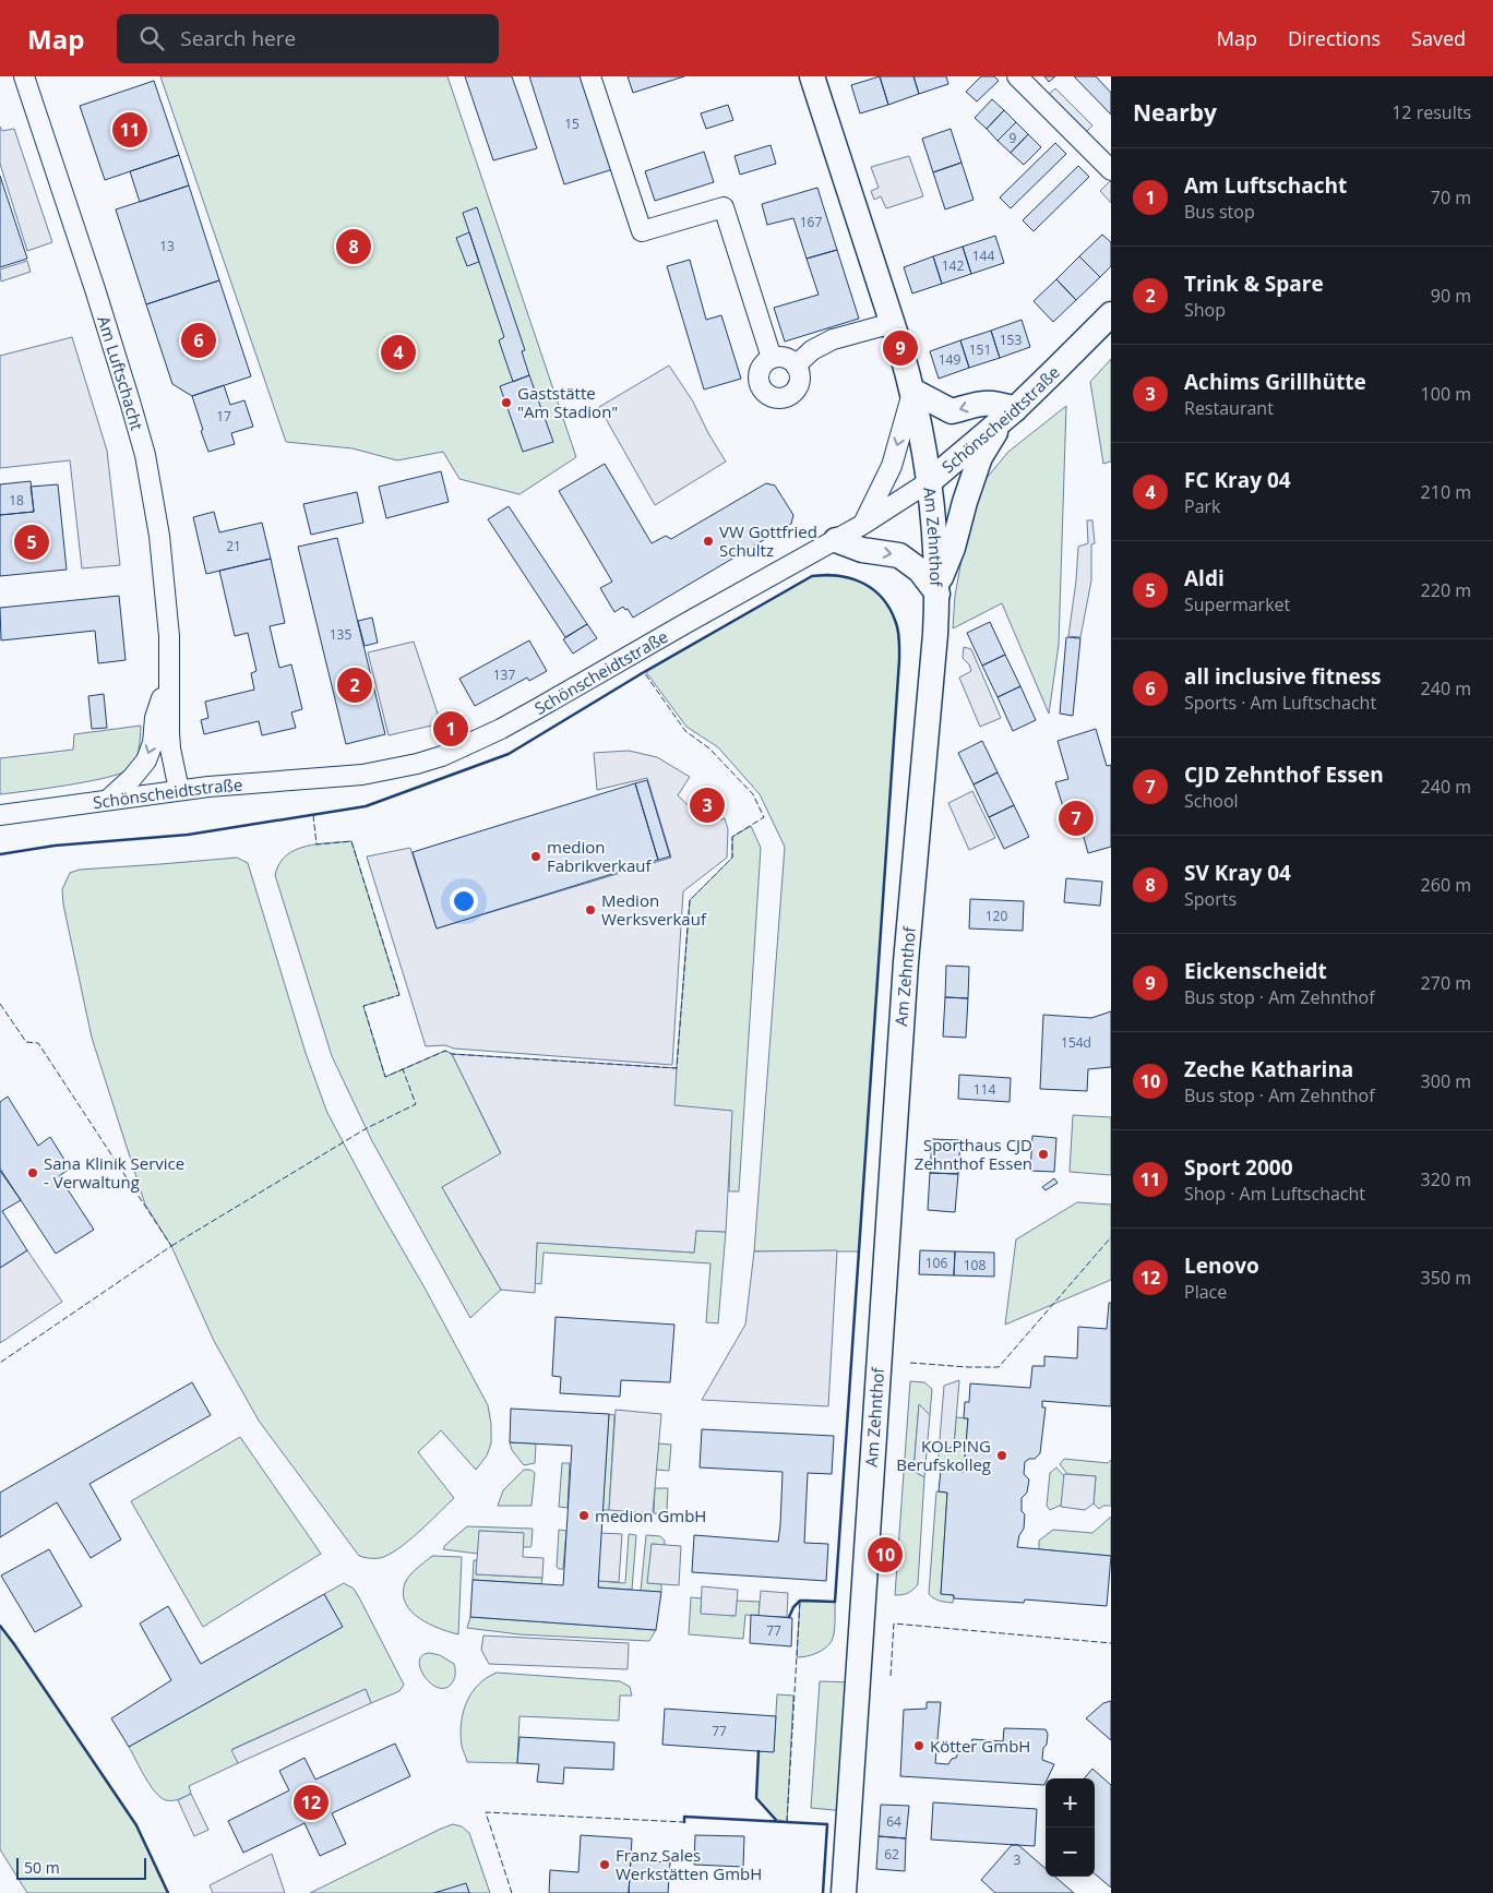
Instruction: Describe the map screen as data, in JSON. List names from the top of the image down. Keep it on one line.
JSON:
{"streets":{"main road":["Schönscheidtstraße","Am Zehnthof"],"street":["Am Luftschacht"]},"crossings":[["Am Luftschacht","Schönscheidtstraße"],["Schönscheidtstraße","Am Zehnthof"]],"places":["Gaststätte \"Am Stadion\"","VW Gottfried Schultz","medion Fabrikverkauf","Medion Werksverkauf","Sporthaus CJD Zehnthof Essen","Sana Klinik Service - Verwaltung","KOLPING Berufskolleg","medion GmbH","Kötter GmbH","Franz Sales Werkstätten GmbH"],"house_numbers":["15","9","167","13","144","142","153","151","149","17","18","21","135","137","120","154d","114","106","108","77","77","64","62","3"],"scale_bar":"50 m","page":{"header":"Map","search":"Search here","nav":["Map","Directions","Saved"],"heading":["Nearby","12 results"],"pins":["11","8","6","9","4","5","2","1","3","7","10","12"],"list":[{"mark":"1","name":"Am Luftschacht","note":"Bus stop","value":"70 m"},{"mark":"2","name":"Trink & Spare","note":"Shop","value":"90 m"},{"mark":"3","name":"Achims Grillhütte","note":"Restaurant","value":"100 m"},{"mark":"4","name":"FC Kray 04","note":"Park","value":"210 m"},{"mark":"5","name":"Aldi","note":"Supermarket","value":"220 m"},{"mark":"6","name":"all inclusive fitness","note":"Sports · Am Luftschacht","value":"240 m"},{"mark":"7","name":"CJD Zehnthof Essen","note":"School","value":"240 m"},{"mark":"8","name":"SV Kray 04","note":"Sports","value":"260 m"},{"mark":"9","name":"Eickenscheidt","note":"Bus stop · Am Zehnthof","value":"270 m"},{"mark":"10","name":"Zeche Katharina","note":"Bus stop · Am Zehnthof","value":"300 m"},{"mark":"11","name":"Sport 2000","note":"Shop · Am Luftschacht","value":"320 m"},{"mark":"12","name":"Lenovo","note":"Place","value":"350 m"}],"map_buttons":["+","−"],"scale":"50 m"}}
